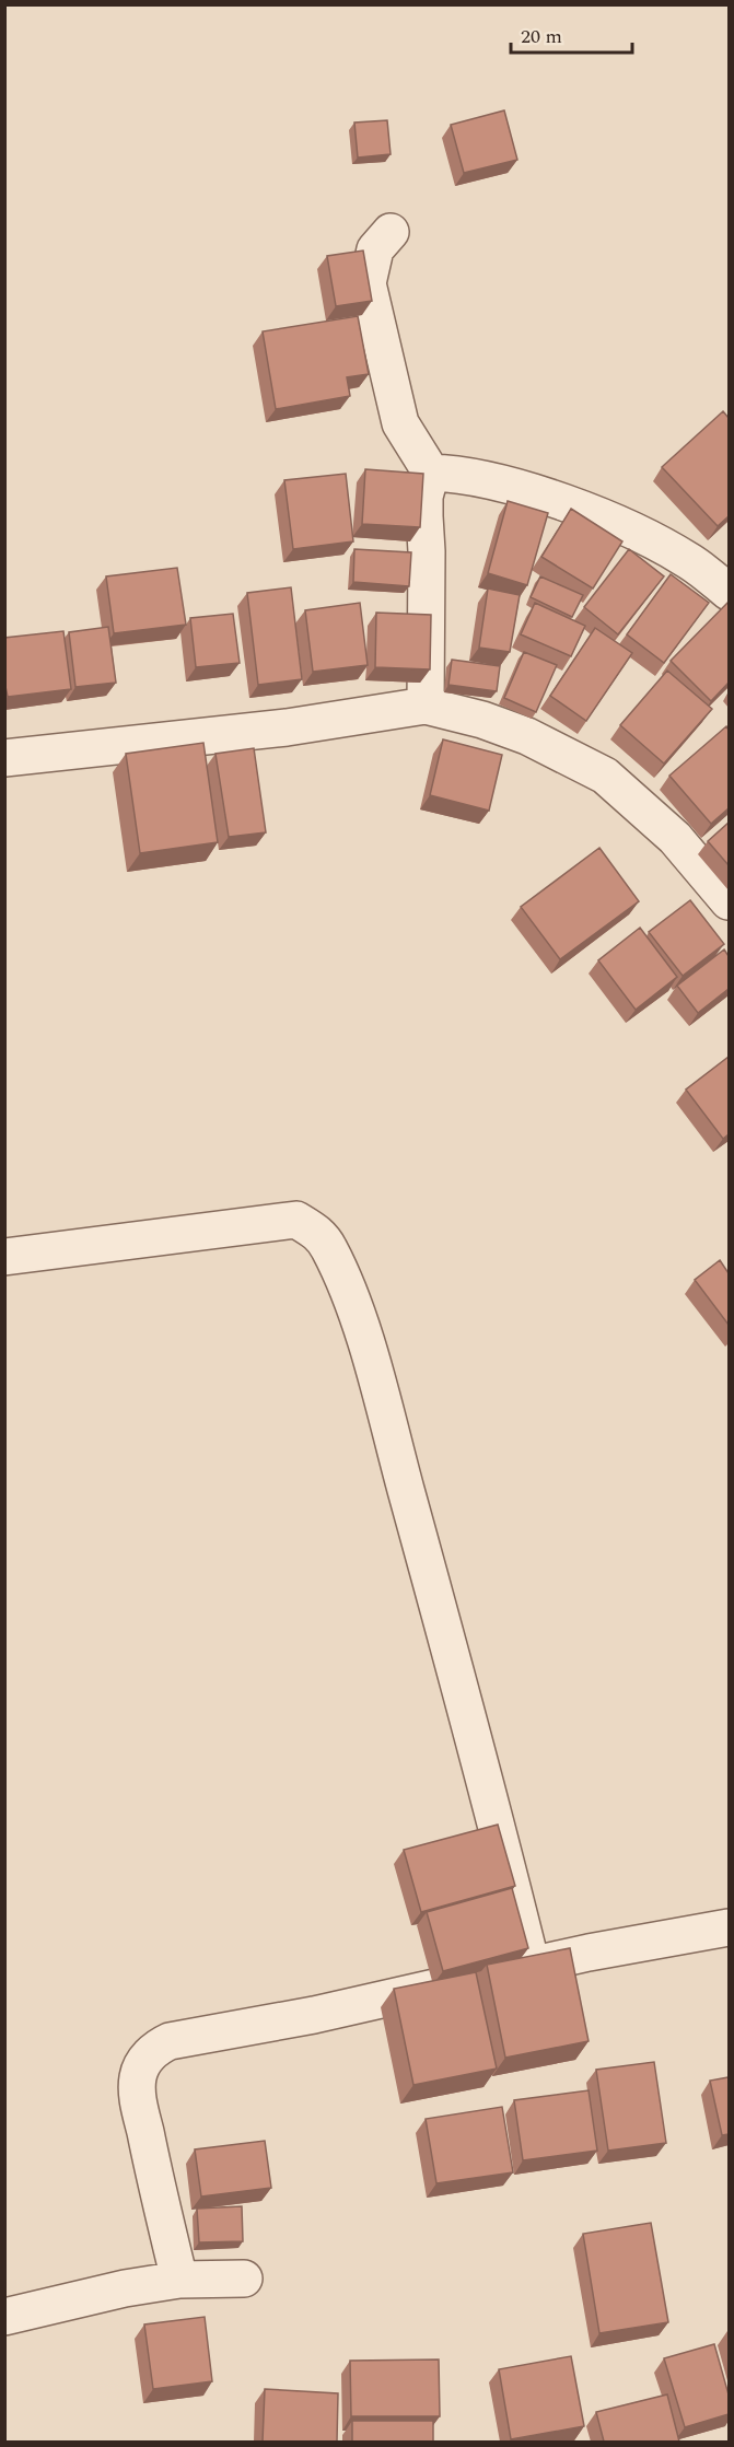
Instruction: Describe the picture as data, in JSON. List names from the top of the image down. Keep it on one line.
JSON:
{"scale_bar":"20 m"}
